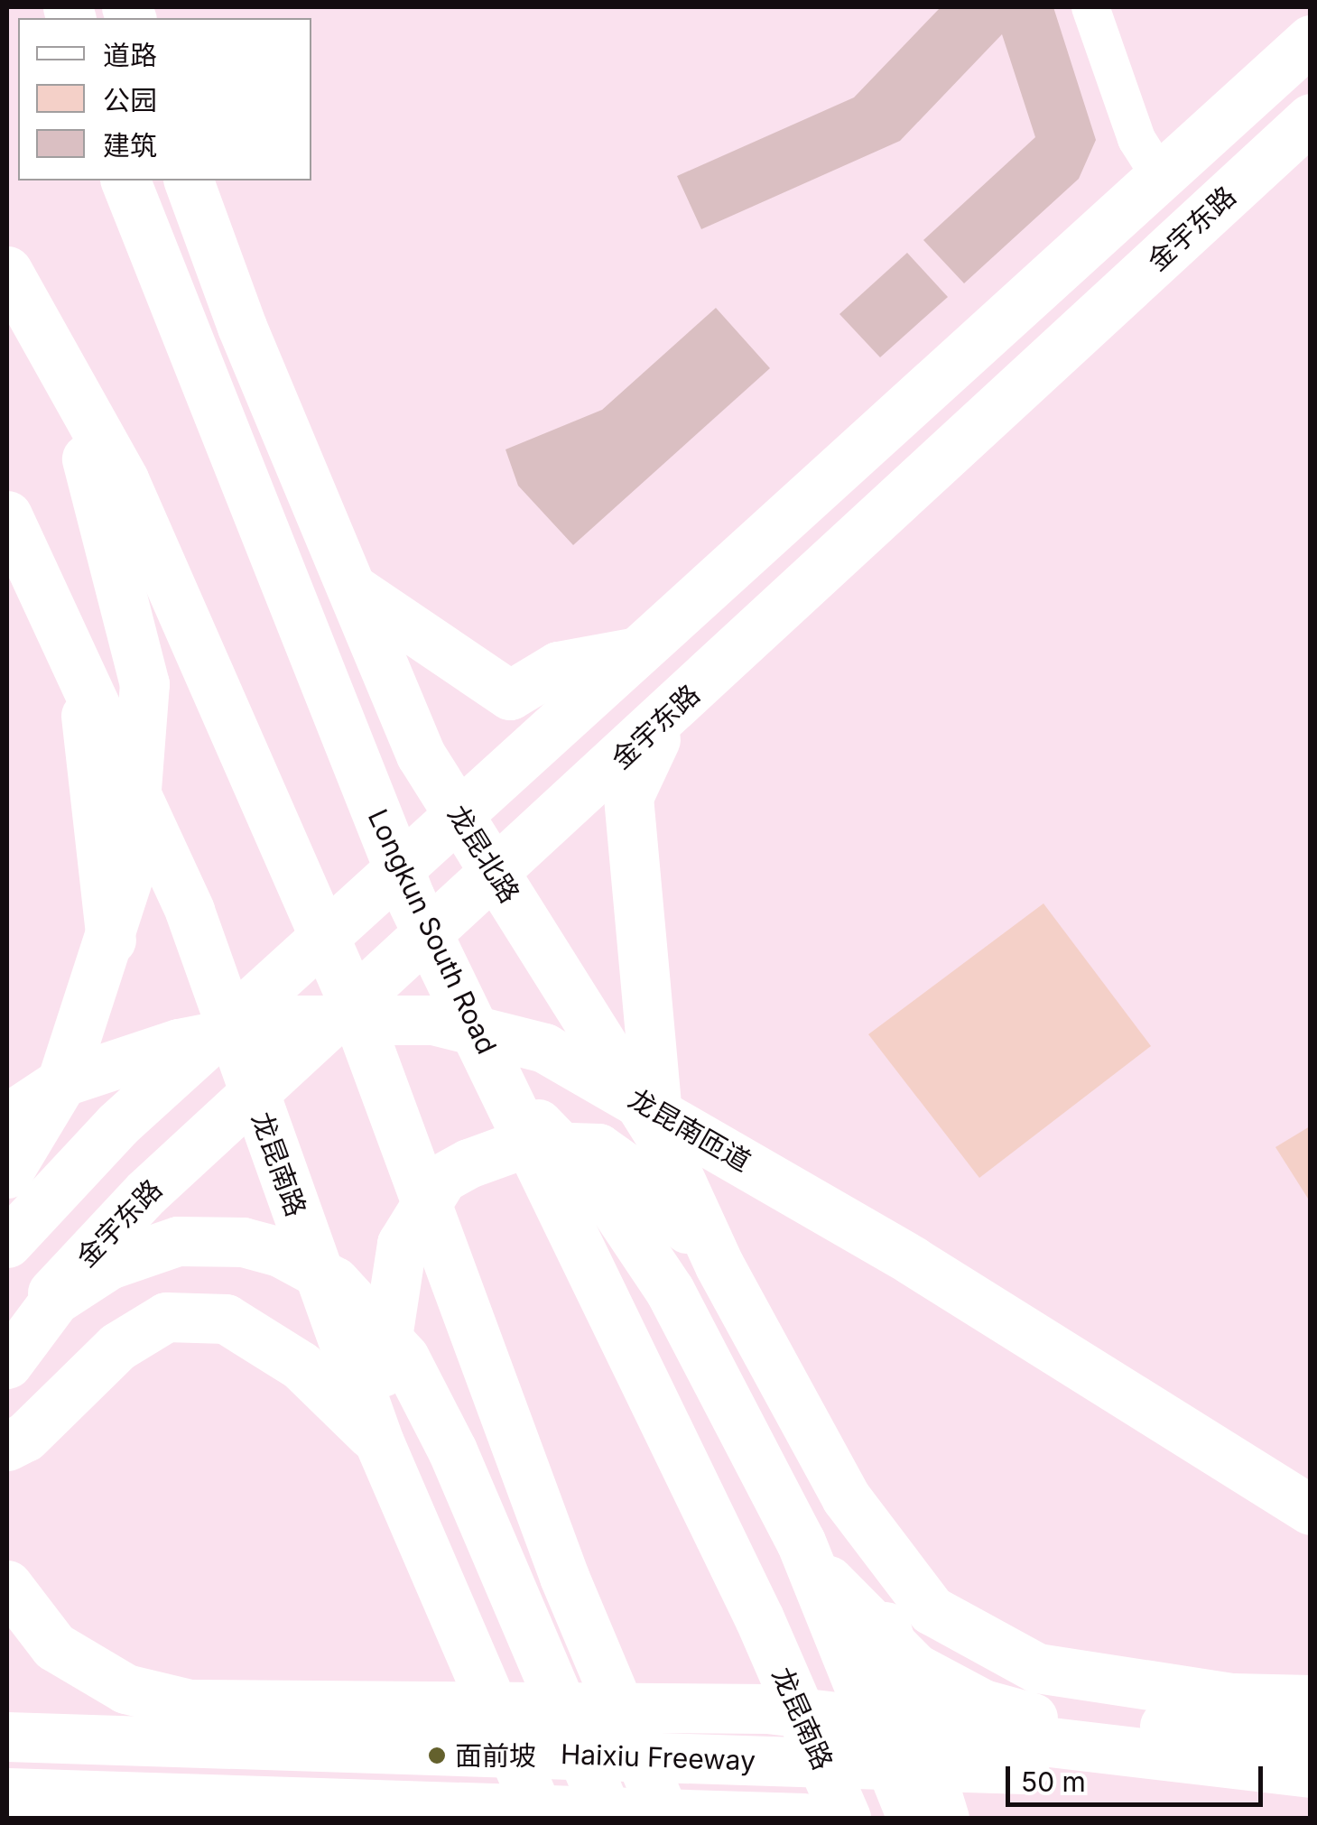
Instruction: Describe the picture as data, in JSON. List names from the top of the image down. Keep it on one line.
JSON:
{"streets":{"main road":["金宇东路","龙昆北路","Longkun South Road","龙昆南匝道","龙昆南路","Haixiu Freeway"]},"crossings":[["金宇东路","龙昆北路"],["金宇东路","龙昆南路"],["Longkun South Road","龙昆南路"]],"places":["面前坡"],"legend":["道路","公园","建筑"],"scale_bar":"50 m"}
